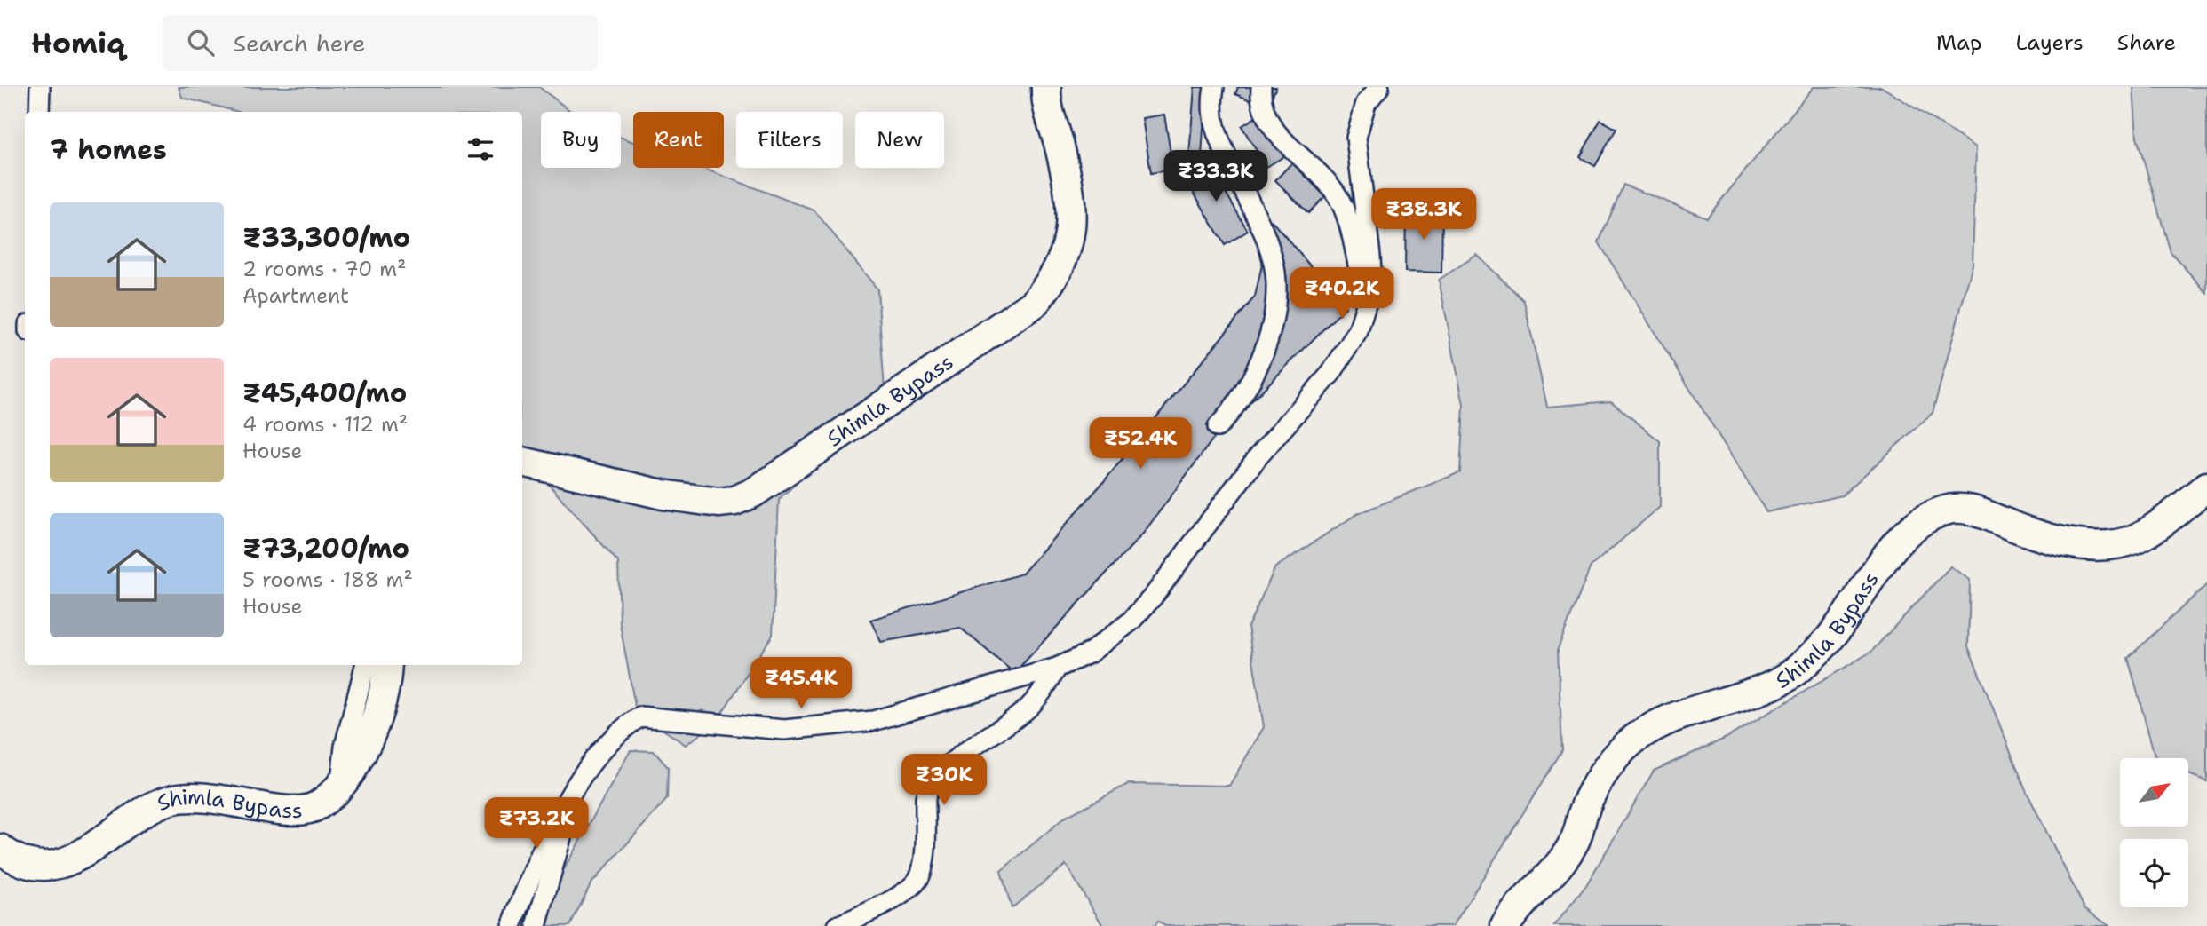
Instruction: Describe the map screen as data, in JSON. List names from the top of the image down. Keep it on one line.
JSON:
{"streets":{"highway":["Shimla Bypass"]},"north":"top right","page":{"header":"Homiq","search":"Search here","nav":["Map","Layers","Share"],"chip":["Buy","Rent","Filters","New"],"heading":"7 homes","price":["₹33.3K","₹38.3K","₹40.2K","₹52.4K","₹45.4K","₹30K","₹73.2K"],"list":[{"name":"₹33,300/mo","note":"2 rooms · 70 m² · Apartment"},{"name":"₹45,400/mo","note":"4 rooms · 112 m² · House"},{"name":"₹73,200/mo","note":"5 rooms · 188 m² · House"}]}}
